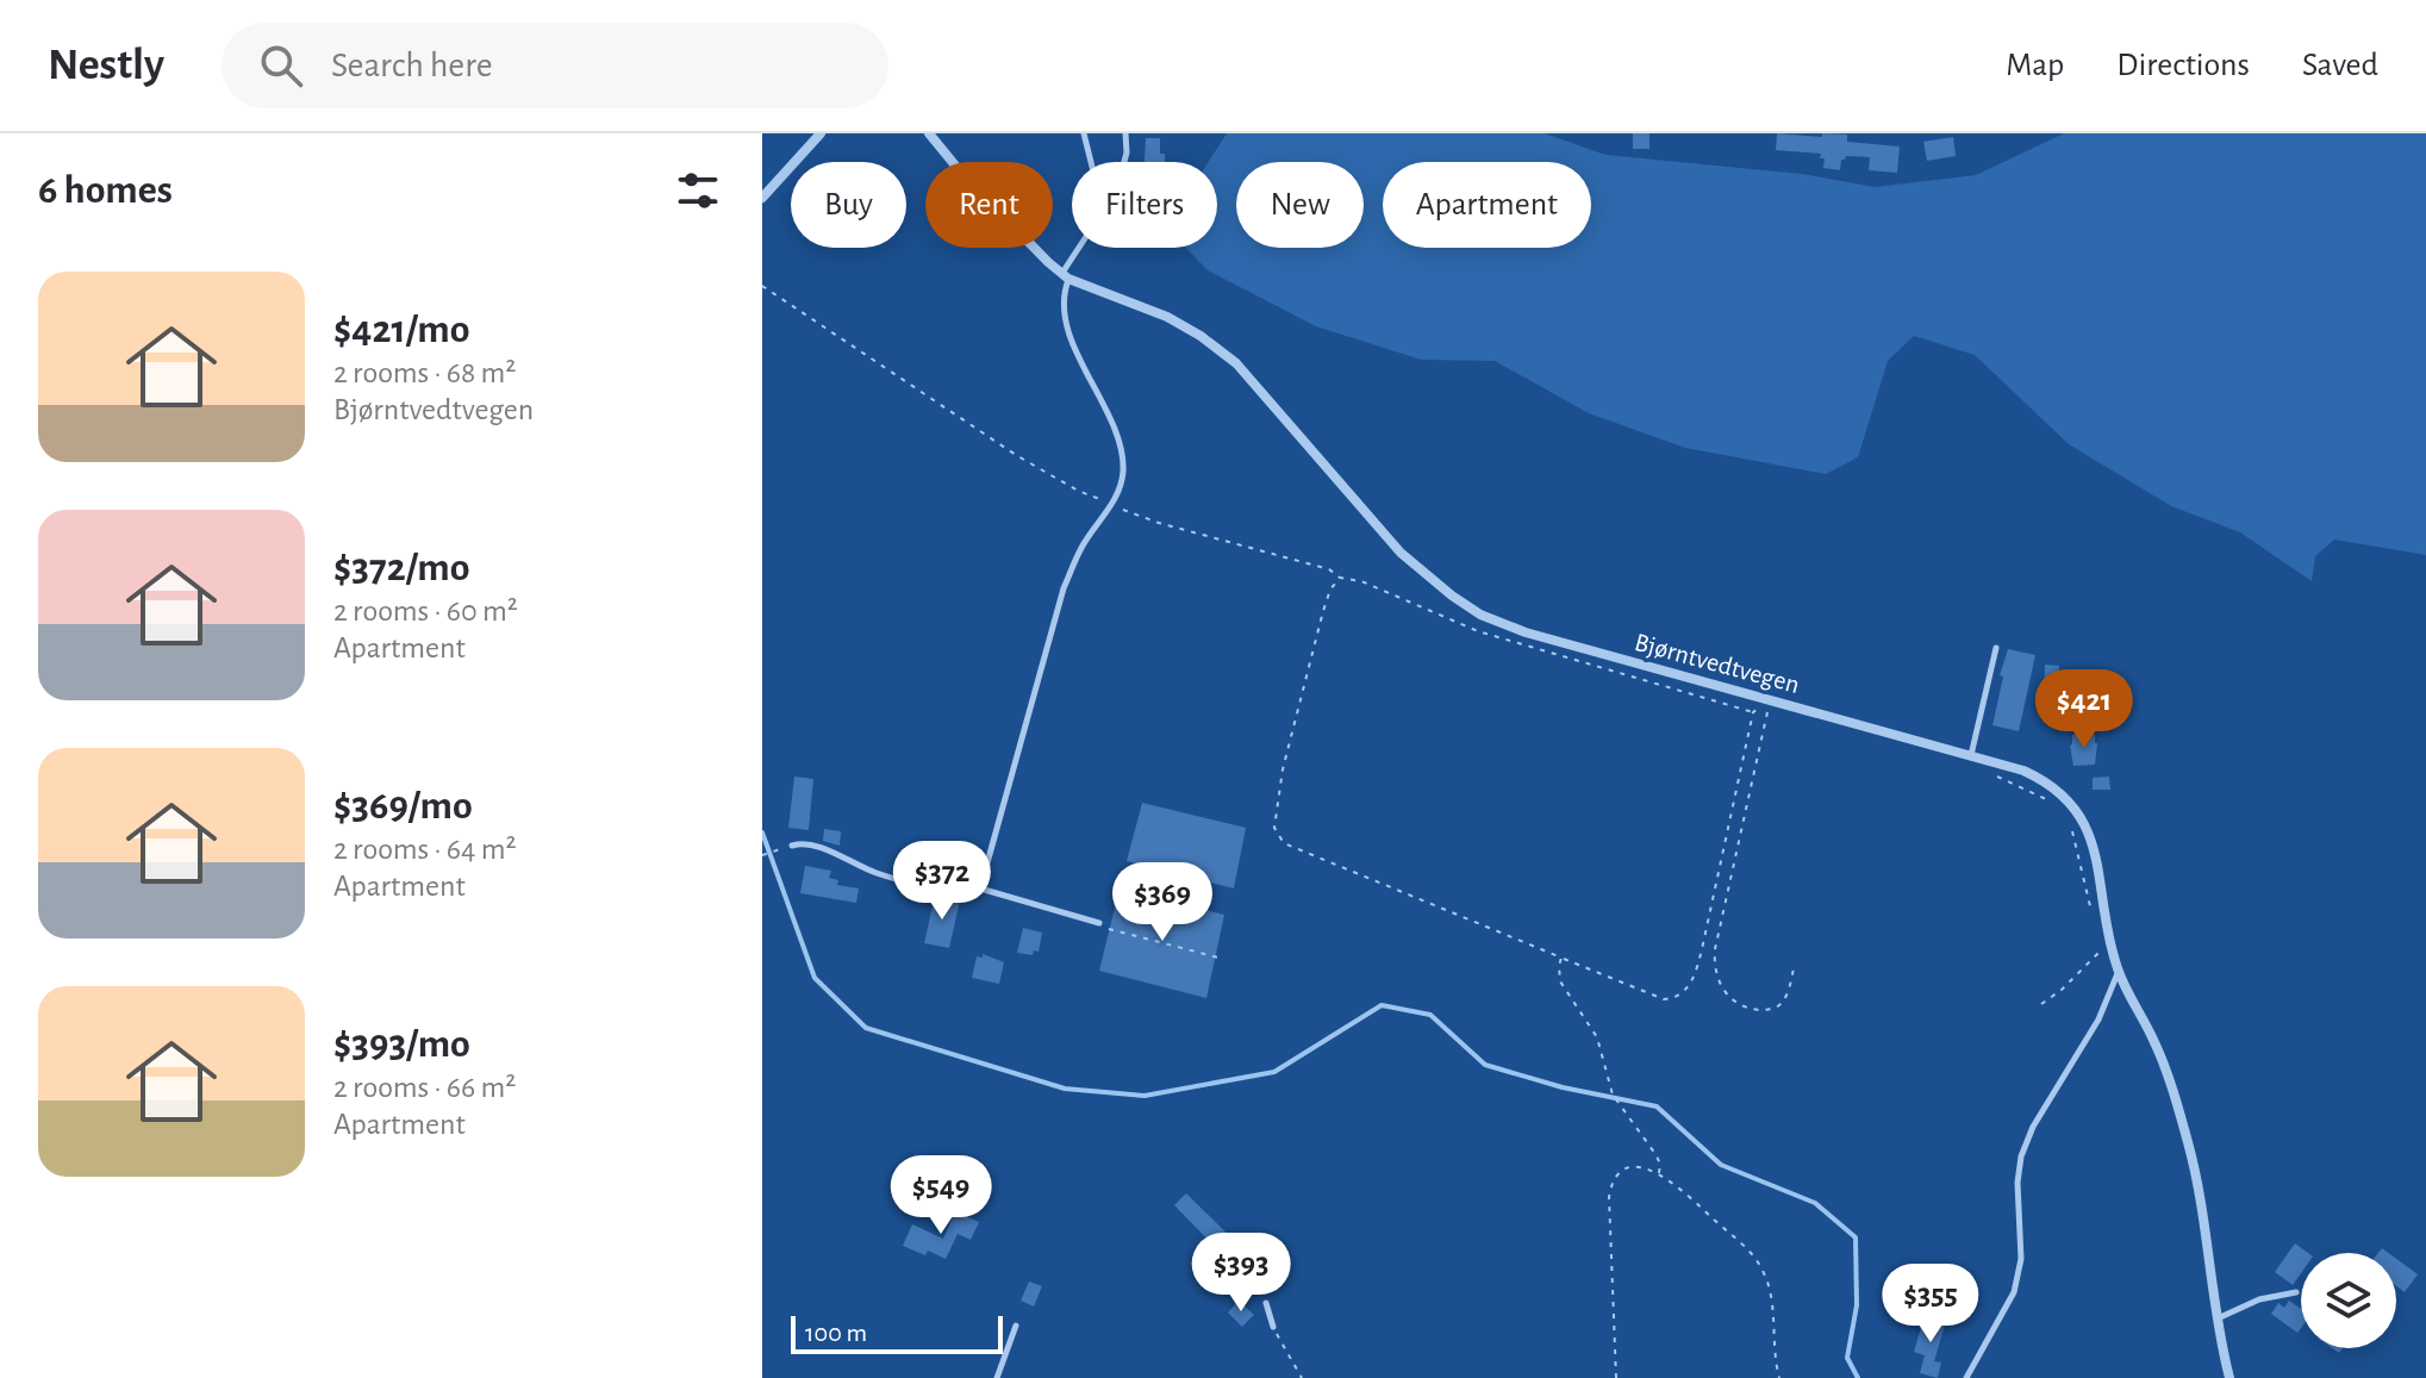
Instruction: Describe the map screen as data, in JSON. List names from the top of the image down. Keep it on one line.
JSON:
{"streets":{"street":["Bjørntvedtvegen"]},"scale_bar":"100 m","page":{"header":"Nestly","search":"Search here","nav":["Map","Directions","Saved"],"heading":"6 homes","chip":["Buy","Rent","Filters","New","Apartment"],"list":[{"name":"$421/mo","note":"2 rooms · 68 m² · Bjørntvedtvegen"},{"name":"$372/mo","note":"2 rooms · 60 m² · Apartment"},{"name":"$369/mo","note":"2 rooms · 64 m² · Apartment"},{"name":"$393/mo","note":"2 rooms · 66 m² · Apartment"}],"price":["$421","$372","$369","$549","$393","$355"],"scale":"100 m"}}
